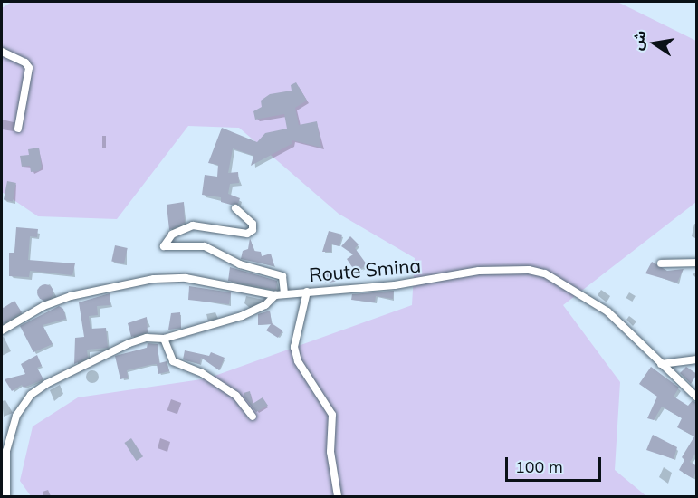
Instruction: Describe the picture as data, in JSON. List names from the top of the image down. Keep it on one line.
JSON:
{"streets":{"street":["Route Smina"]},"scale_bar":"100 m","north":"left"}
